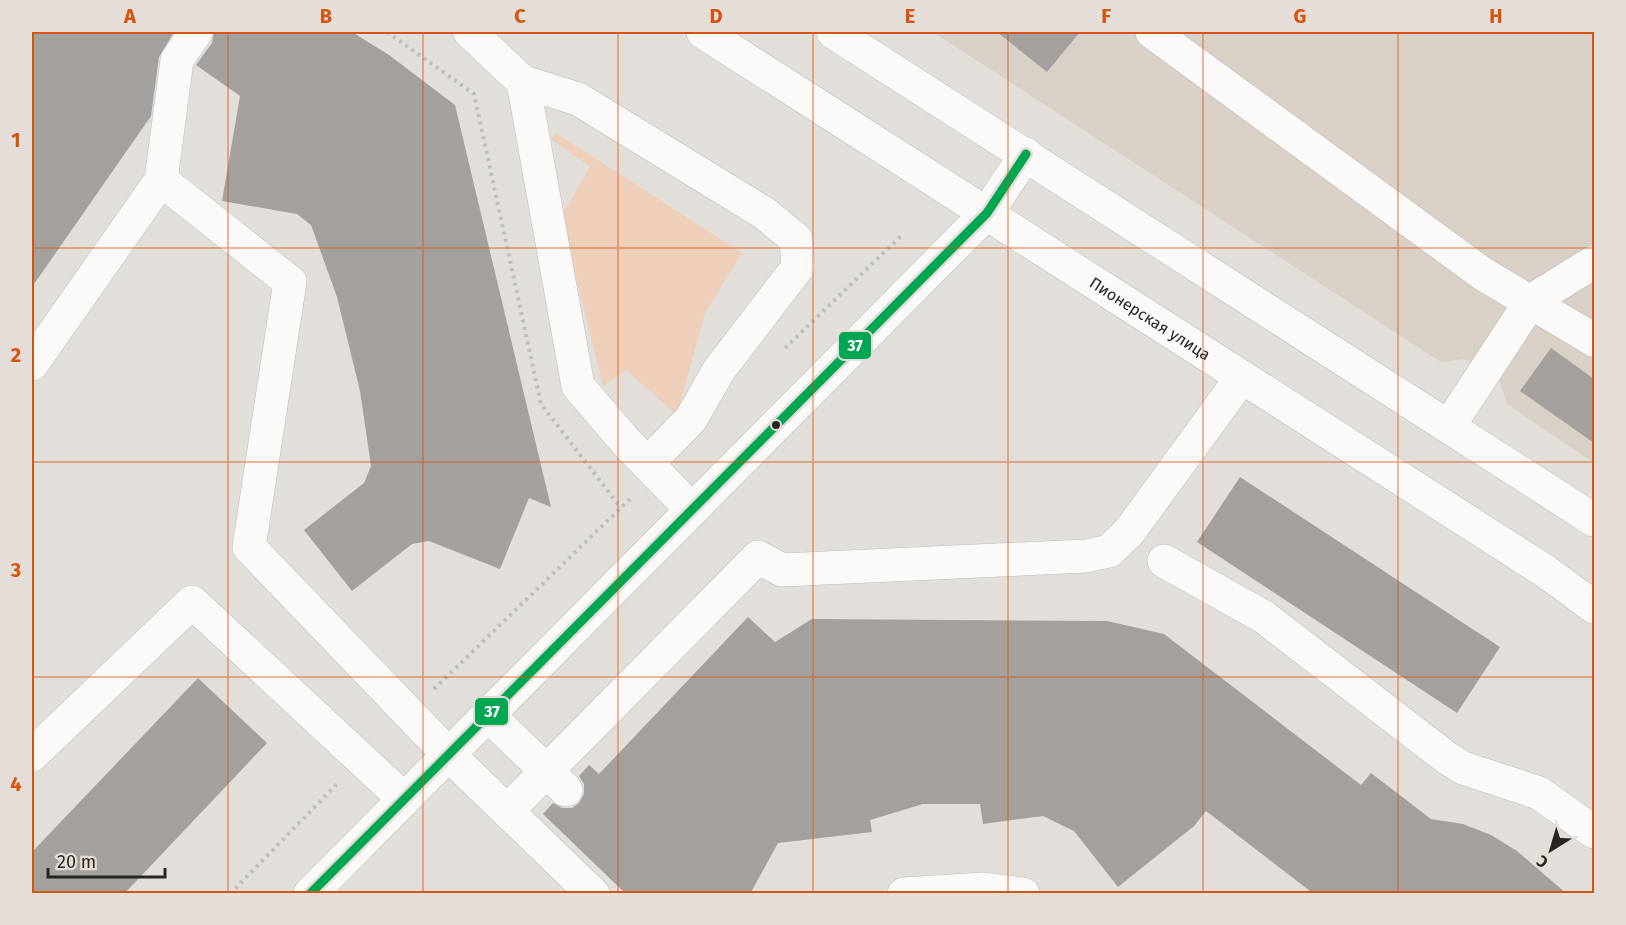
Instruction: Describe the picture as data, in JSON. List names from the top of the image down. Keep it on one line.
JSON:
{"streets":{"main road":["Пионерская улица"]},"lines":["transit line 37"],"scale_bar":"20 m","north":"bottom left","grid":{"columns":["A","B","C","D","E","F","G","H"],"rows":["1","2","3","4"]}}
